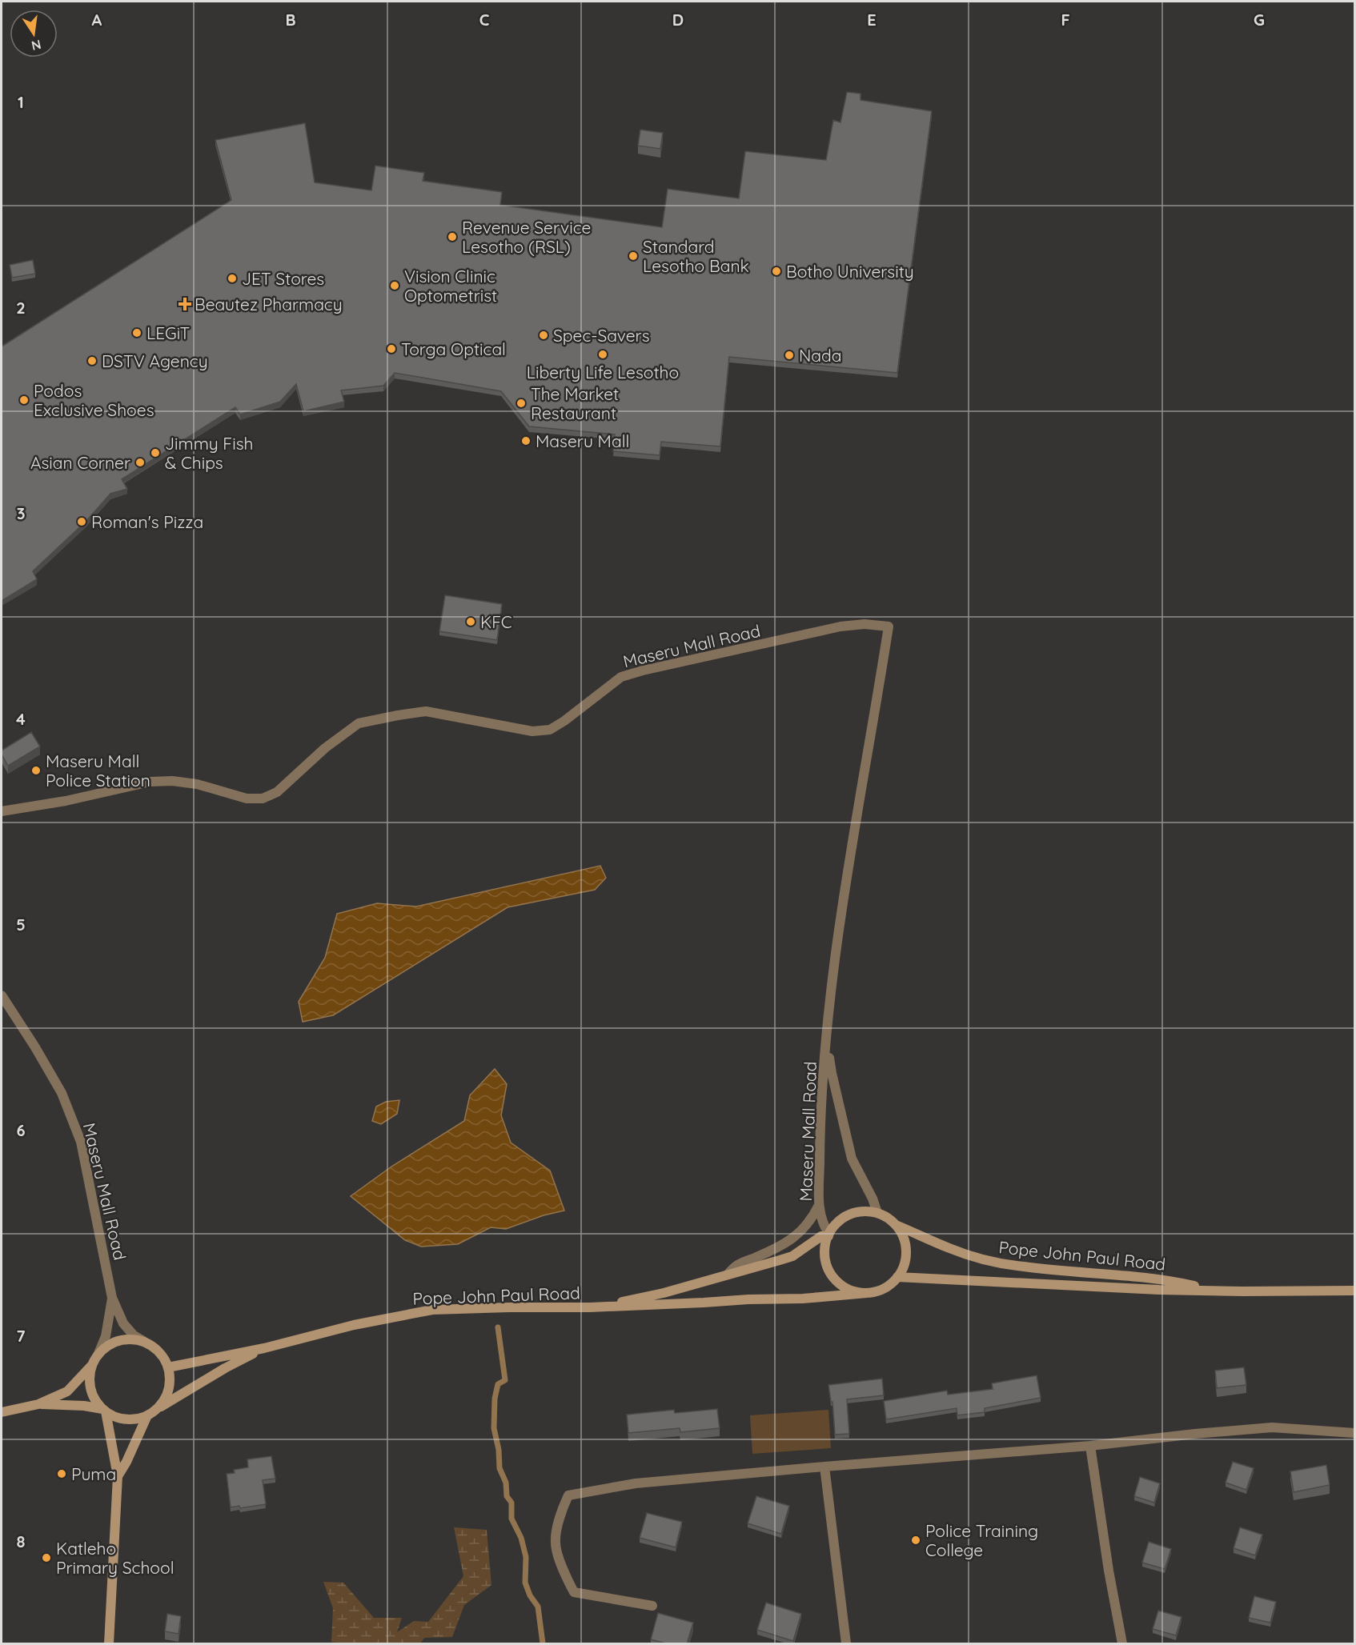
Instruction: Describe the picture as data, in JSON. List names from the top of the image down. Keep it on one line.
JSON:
{"streets":{"main road":["Pope John Paul Road"],"street":["Maseru Mall Road"]},"crossings":[["Maseru Mall Road","Pope John Paul Road"]],"places":{"other":["Revenue Service Lesotho (RSL)","Standard Lesotho Bank","Botho University","JET Stores","Vision Clinic Optometrist","LEGiT","Spec-Savers","Torga Optical","Liberty Life Lesotho","Nada","DSTV Agency","Podos Exclusive Shoes","The Market Restaurant","Maseru Mall","Jimmy Fish & Chips","Asian Corner","Roman's Pizza","KFC","Maseru Mall Police Station","Puma","Police Training College","Katleho Primary School"],"health":["Beautez Pharmacy"]},"north":"bottom","grid":{"columns":["A","B","C","D","E","F","G"],"rows":["1","2","3","4","5","6","7","8"]}}
